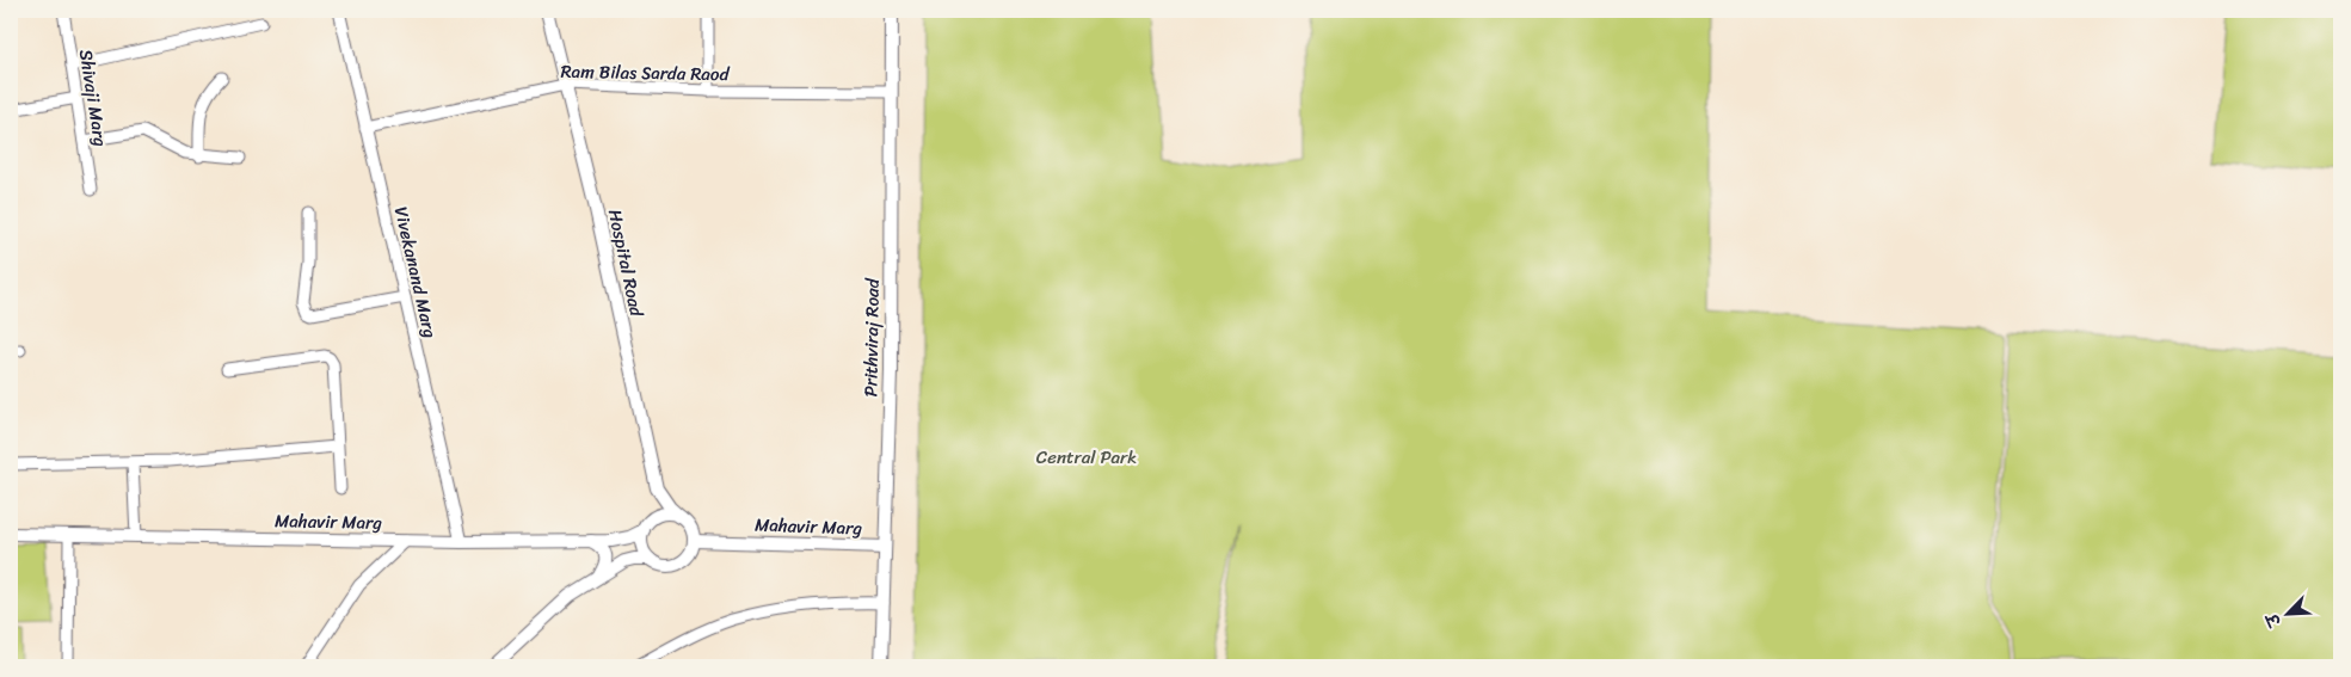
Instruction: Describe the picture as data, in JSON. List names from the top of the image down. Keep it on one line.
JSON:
{"streets":{"street":["Ram Bilas Sarda Raod","Shivaji Marg","Hospital Road","Vivekanand Marg","Prithviraj Road","Mahavir Marg"]},"crossings":[["Ram Bilas Sarda Raod","Hospital Road"],["Ram Bilas Sarda Raod","Vivekanand Marg"],["Ram Bilas Sarda Raod","Prithviraj Road"],["Hospital Road","Mahavir Marg"],["Vivekanand Marg","Mahavir Marg"],["Prithviraj Road","Mahavir Marg"]],"parks":["Central Park"],"north":"bottom left"}
